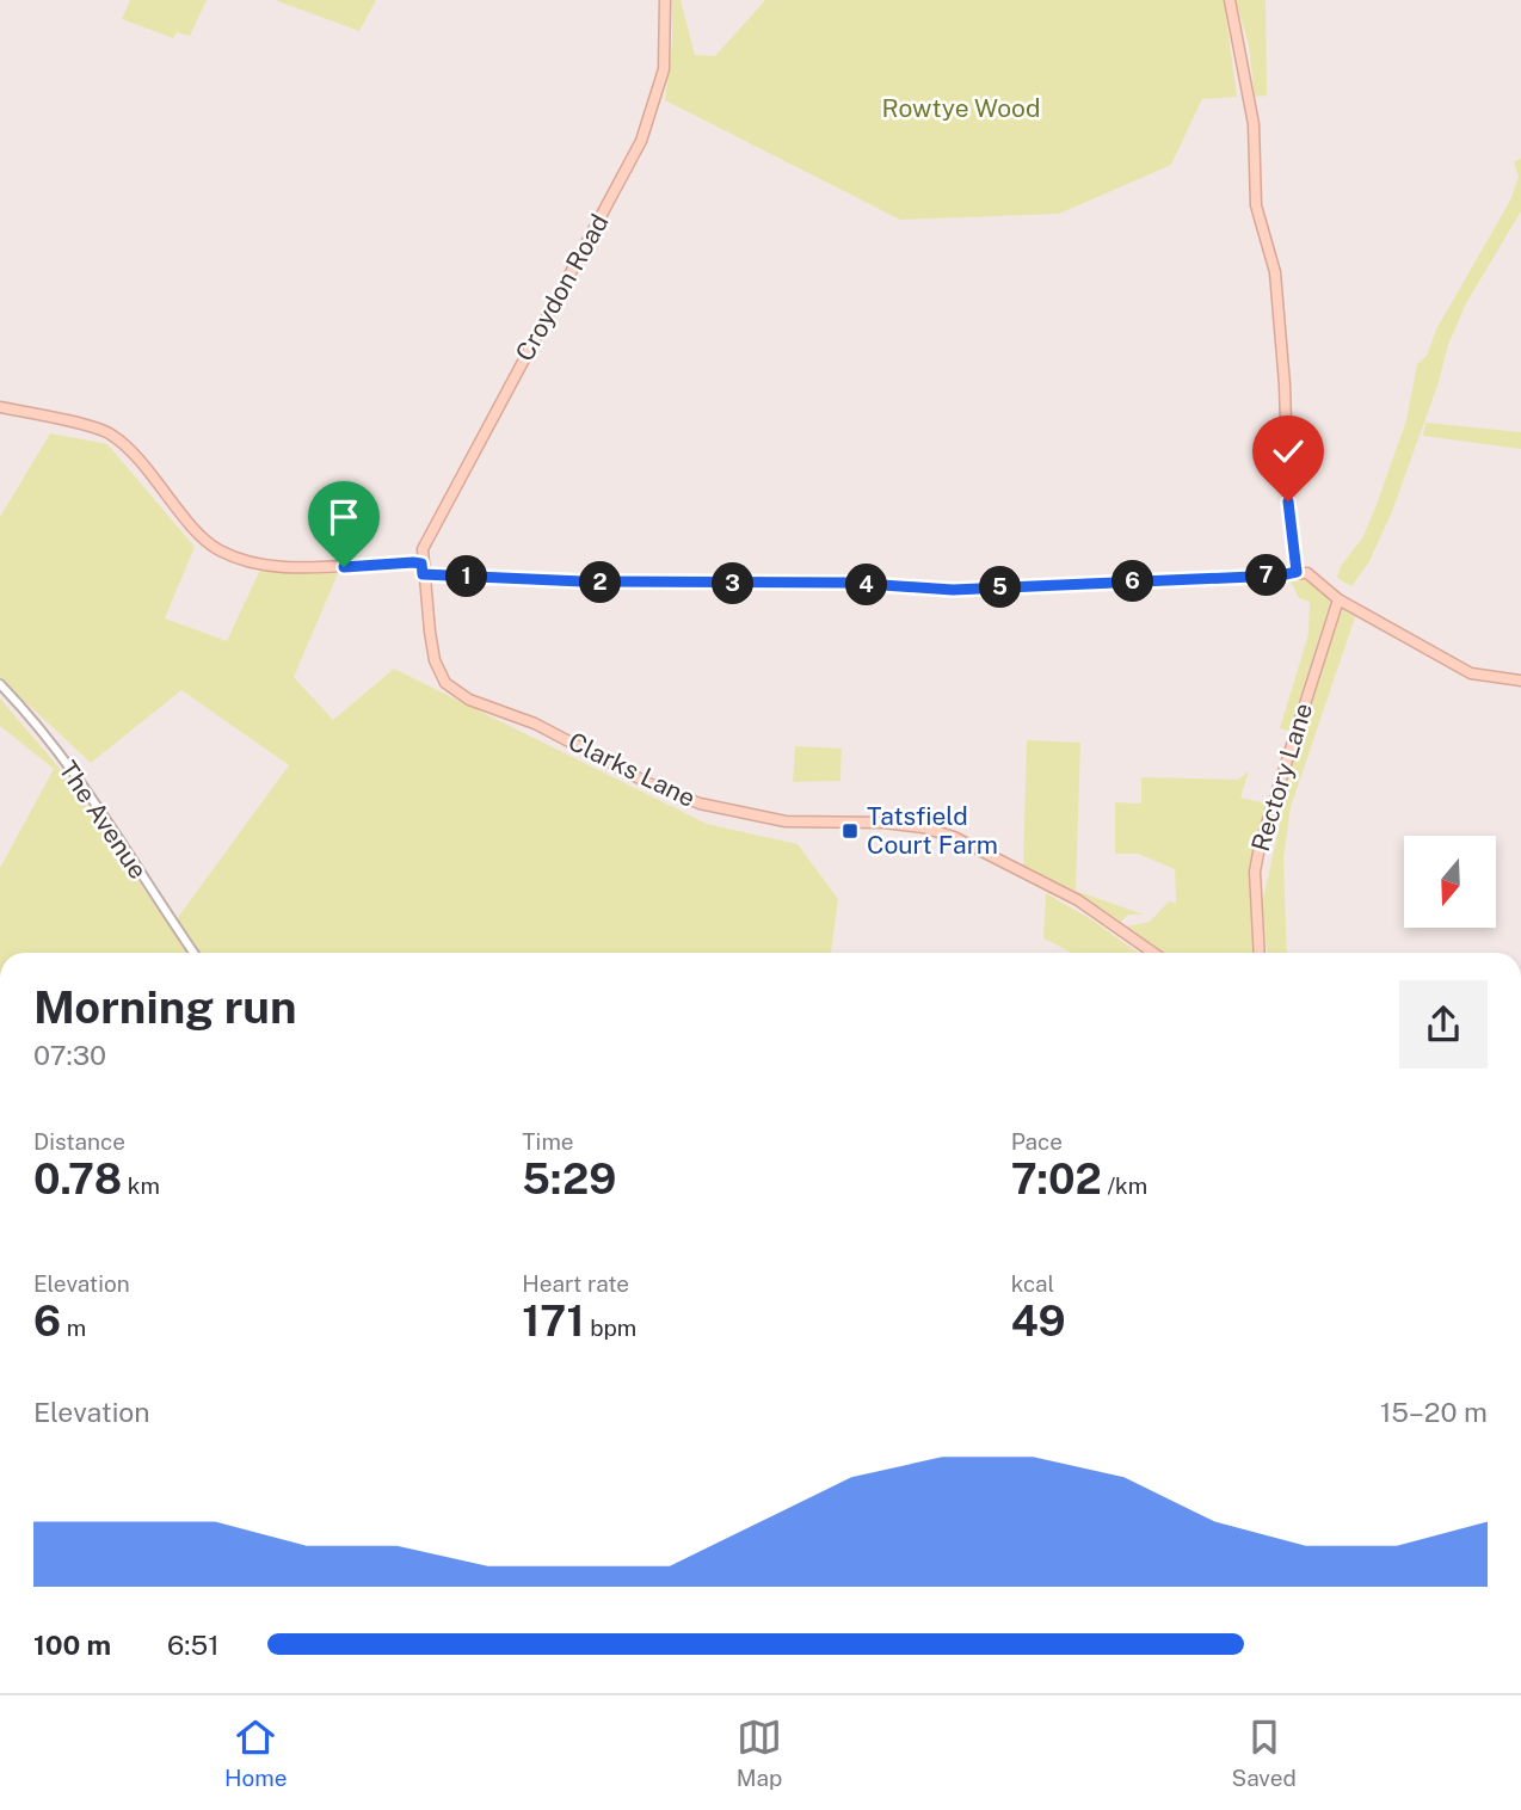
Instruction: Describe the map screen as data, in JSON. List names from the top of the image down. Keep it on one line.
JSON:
{"streets":{"street":["Croydon Road","Clarks Lane","Rectory Lane","The Avenue"]},"crossings":[["Croydon Road","Clarks Lane"]],"parks":["Rowtye Wood"],"places":{"transit":["Tatsfield Court Farm"]},"north":"bottom","page":{"pins":["7","1","6","2","3","4","5"],"heading":["Morning run","07:30"],"stats":[["Distance","0.78 km"],["Time","5:29"],["Pace","7:02 /km"],["Elevation","6 m"],["Heart rate","171 bpm"],["kcal","49"]],"chart":["Elevation","15–20 m"],"list":[{"name":"100 m","note":"6:51"}],"tabs":["Home","Map","Saved"]}}
